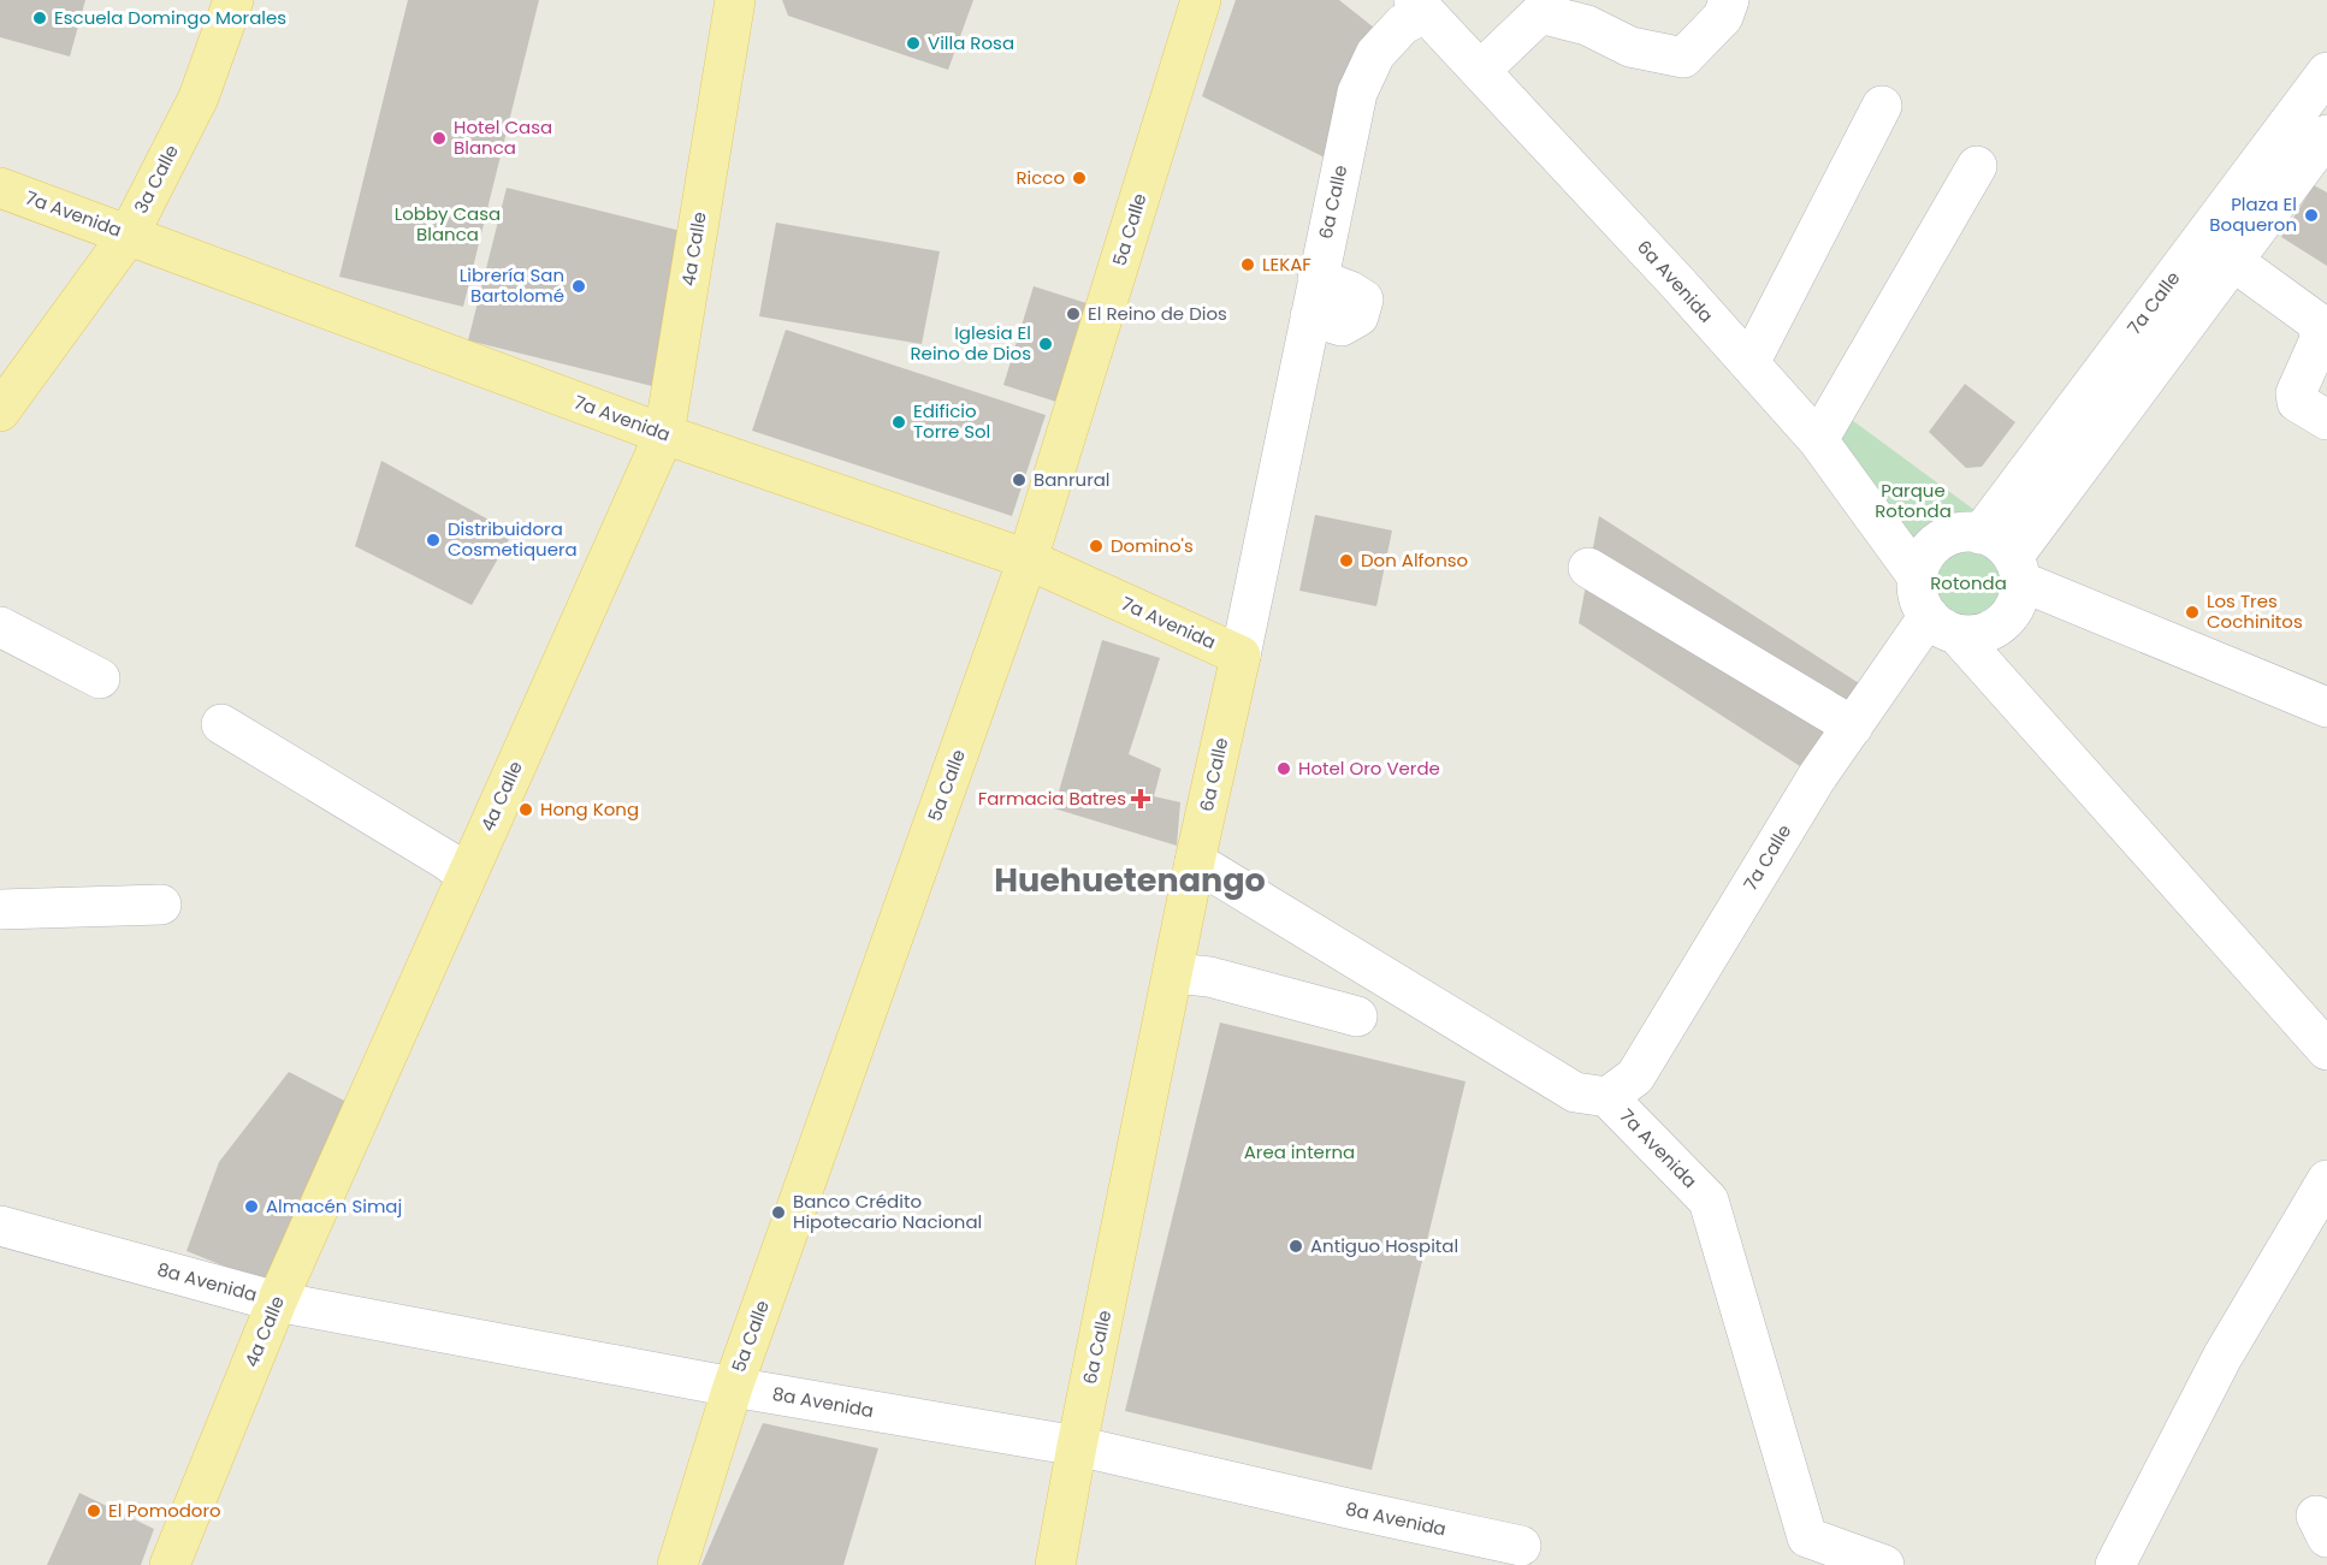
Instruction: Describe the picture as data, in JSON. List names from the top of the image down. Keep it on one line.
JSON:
{"streets":{"main road":["3a Calle","6a Calle","7a Avenida","5a Calle","4a Calle"],"street":["6a Avenida","7a Calle","8a Avenida"]},"crossings":[["3a Calle","7a Avenida"],["6a Calle","7a Avenida"],["6a Calle","6a Avenida"],["6a Calle","8a Avenida"],["7a Avenida","5a Calle"],["7a Avenida","4a Calle"],["7a Avenida","7a Calle"],["5a Calle","8a Avenida"],["4a Calle","8a Avenida"],["6a Avenida","7a Calle"]],"districts":["Huehuetenango"],"parks":["Lobby Casa Blanca","Parque Rotonda","Rotonda","Area interna"],"places":{"other":["Escuela Domingo Morales","Villa Rosa","Hotel Casa Blanca","Ricco","Plaza El Boqueron","LEKAF","Librería San Bartolomé","El Reino de Dios","Iglesia El Reino de Dios","Edificio Torre Sol","Banrural","Distribuidora Cosmetiquera","Domino's","Don Alfonso","Los Tres Cochinitos","Hotel Oro Verde","Hong Kong","Almacén Simaj","Banco Crédito Hipotecario Nacional","Antiguo Hospital","El Pomodoro"],"health":["Farmacia Batres"]}}
